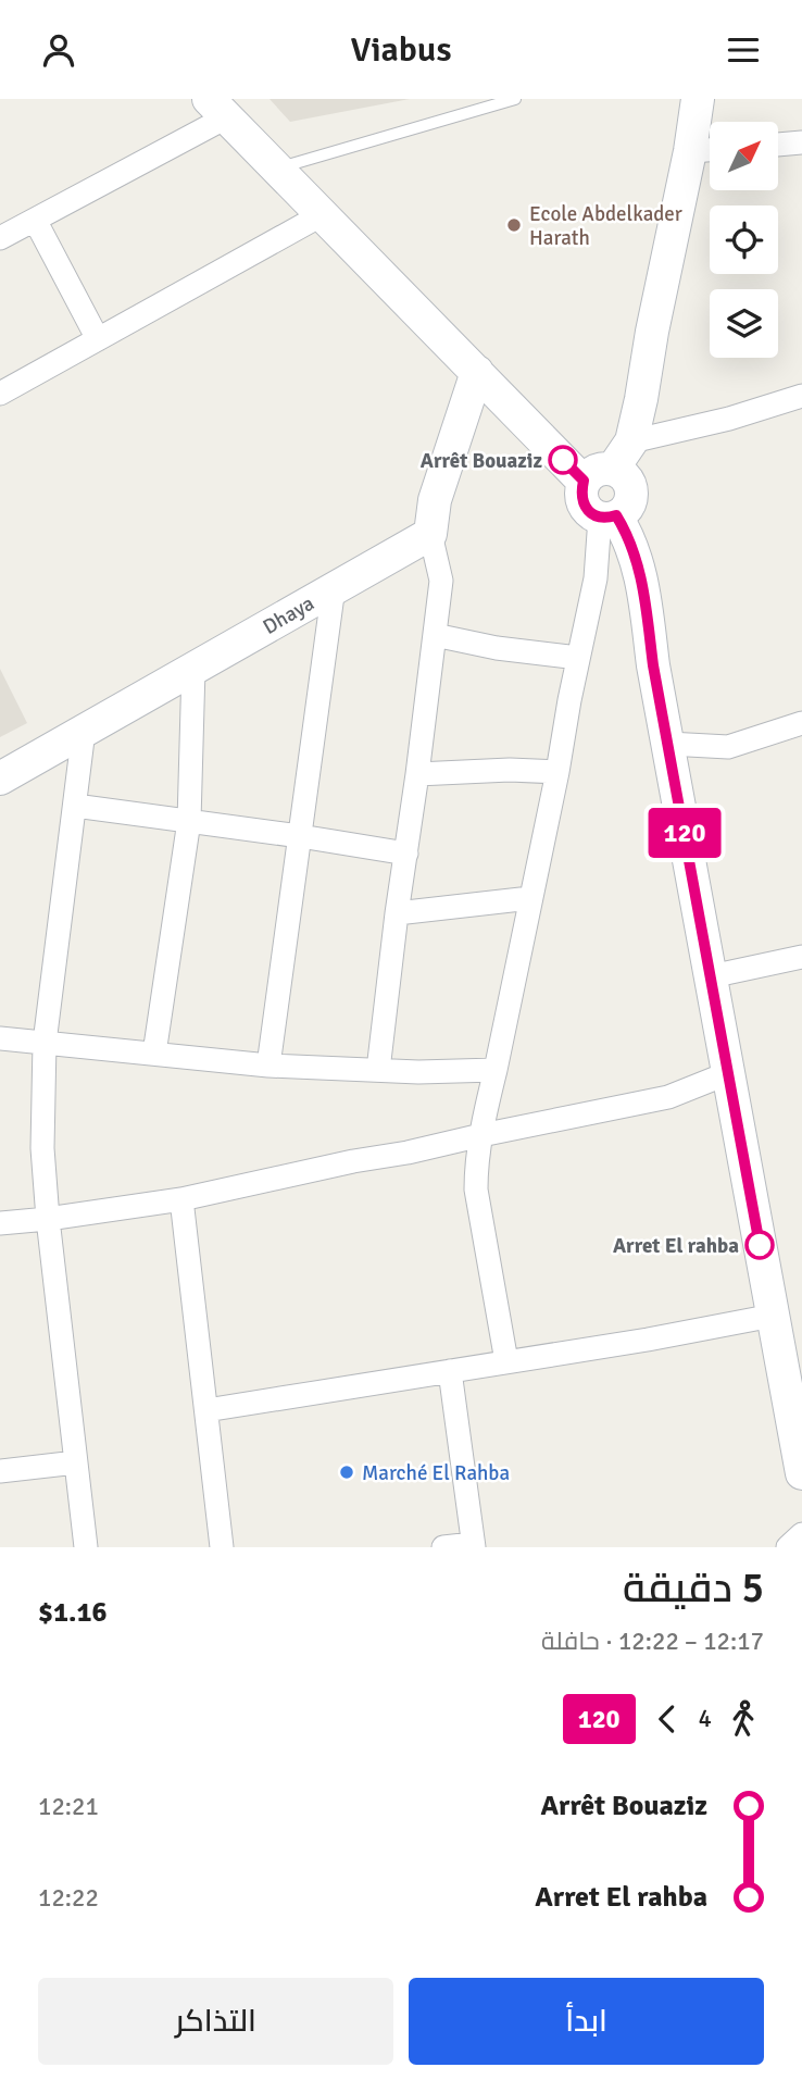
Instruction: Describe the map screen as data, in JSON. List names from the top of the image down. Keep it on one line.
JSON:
{"streets":{"street":["Dhaya"]},"places":["Ecole Abdelkader Harath","Arrêt Bouaziz","Arret El rahba","Marché El Rahba"],"lines":["bus line 120"],"north":"top right","page":{"header":"Viabus","on_map":"120","heading":["5 دقيقة","12:17 – 12:22 · حافلة","$1.16"],"legs":["4","120"],"list":[{"name":"Arrêt Bouaziz","value":"12:21"},{"name":"Arret El rahba","value":"12:22"}],"buttons":["ابدأ","التذاكر"]}}
